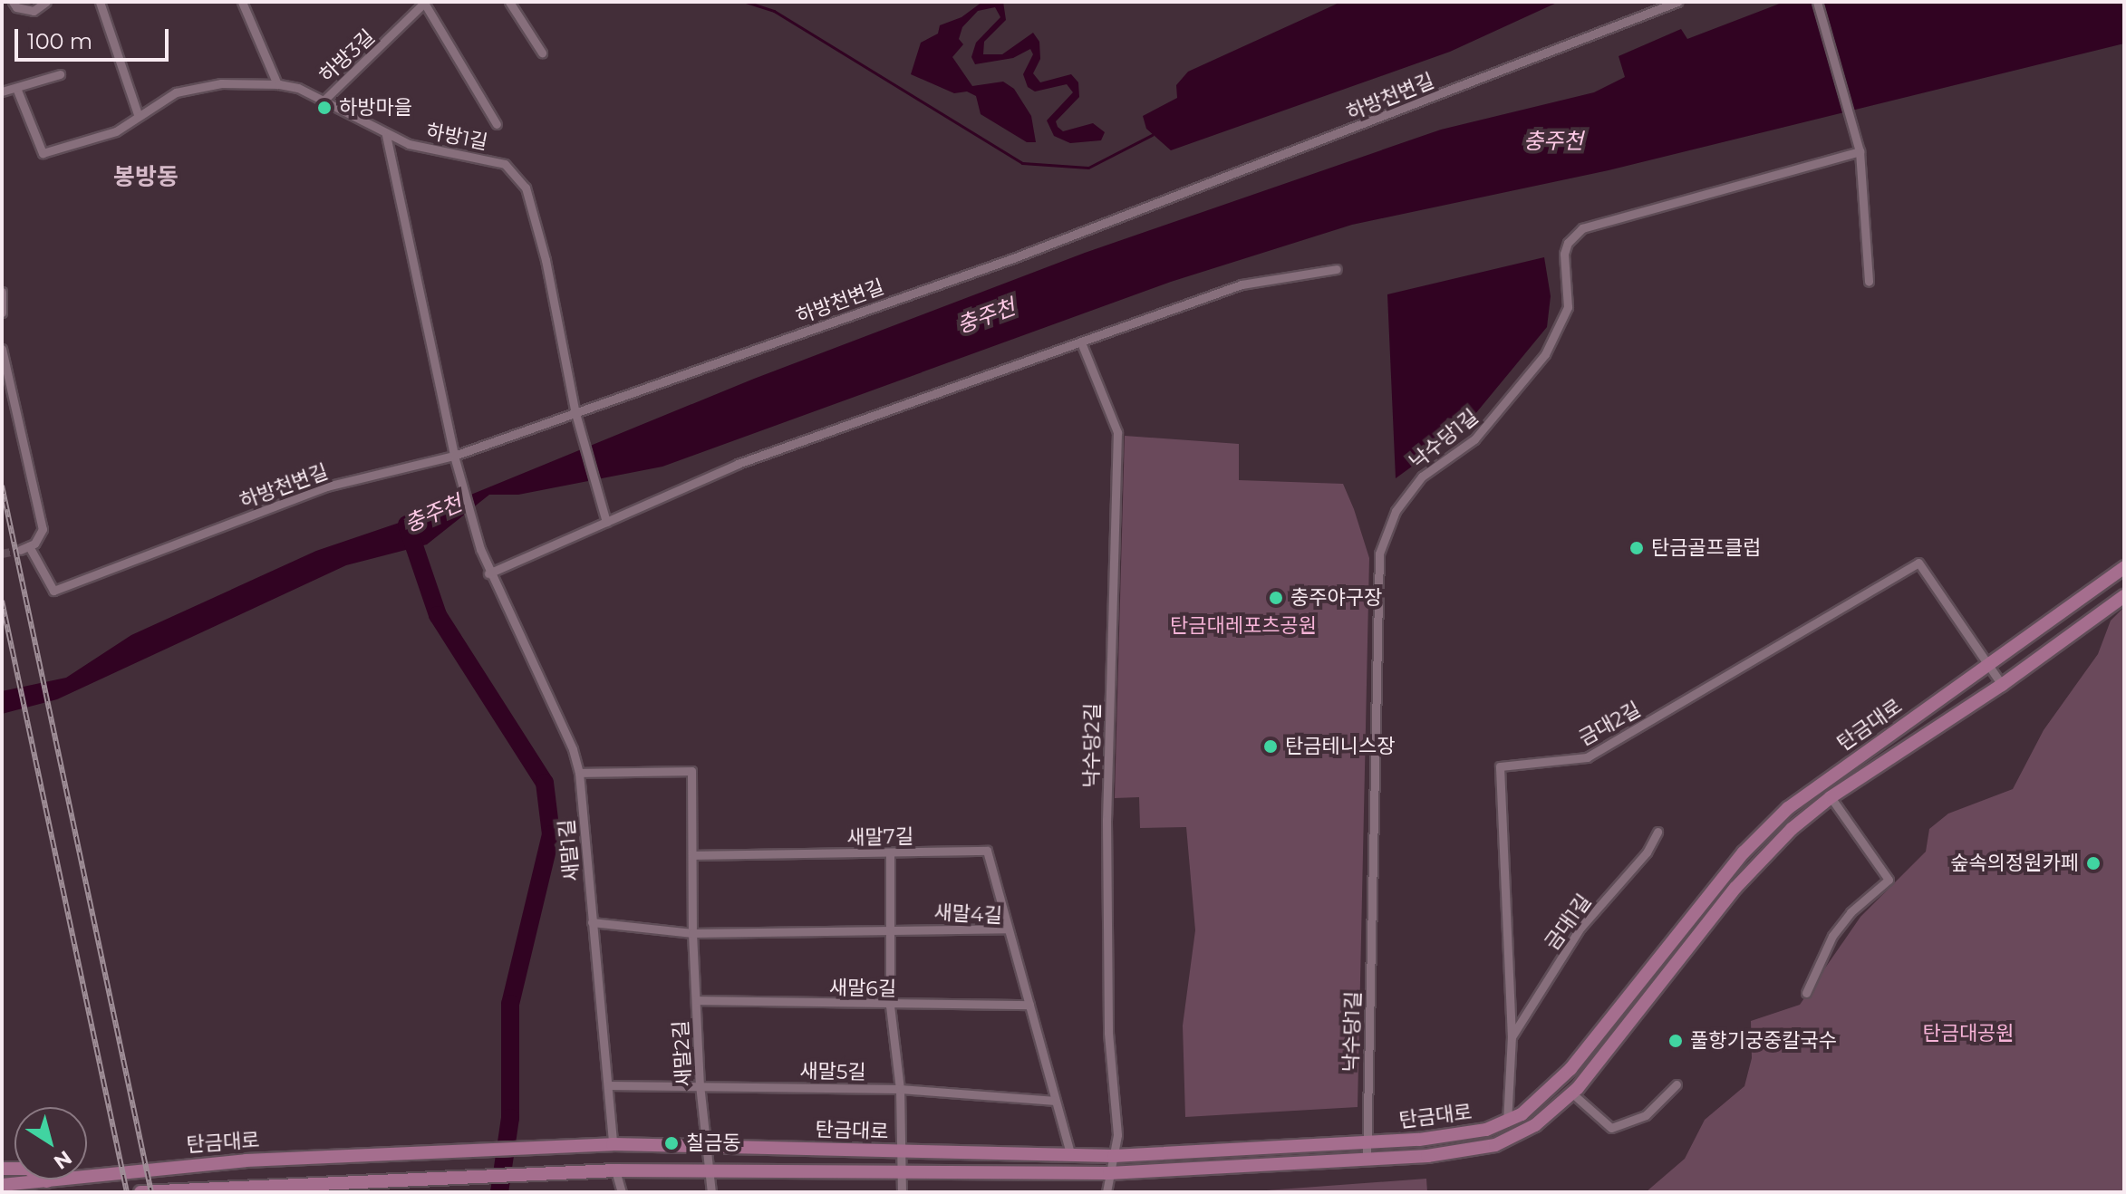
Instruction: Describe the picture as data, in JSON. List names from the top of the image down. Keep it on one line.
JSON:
{"streets":{"main road":["탄금대로"],"street":["하방3길","하방천변길","하방1길","낙수당1길","금대2길","낙수당2길","새말7길","새말1길","새말4길","금대1길","새말6길","새말2길","새말5길"]},"crossings":[["하방3길","하방1길"],["하방천변길","하방1길"],["하방천변길","새말1길"],["하방1길","새말1길"],["낙수당1길","탄금대로"],["금대2길","탄금대로"],["금대2길","금대1길"],["탄금대로","낙수당2길"],["탄금대로","새말1길"],["탄금대로","새말4길"],["탄금대로","새말2길"],["새말7길","새말4길"],["새말7길","새말2길"],["새말1길","새말4길"],["새말1길","새말2길"],["새말1길","새말5길"],["새말4길","새말6길"],["새말4길","새말2길"],["새말4길","새말5길"],["새말6길","새말2길"],["새말2길","새말5길"]],"districts":["봉방동"],"water":["충주천"],"parks":["탄금대레포츠공원","탄금대공원"],"places":["하방마을","탄금골프클럽","충주야구장","탄금테니스장","숲속의정원카페","풀향기궁중칼국수","칠금동"],"scale_bar":"100 m","north":"bottom right"}
